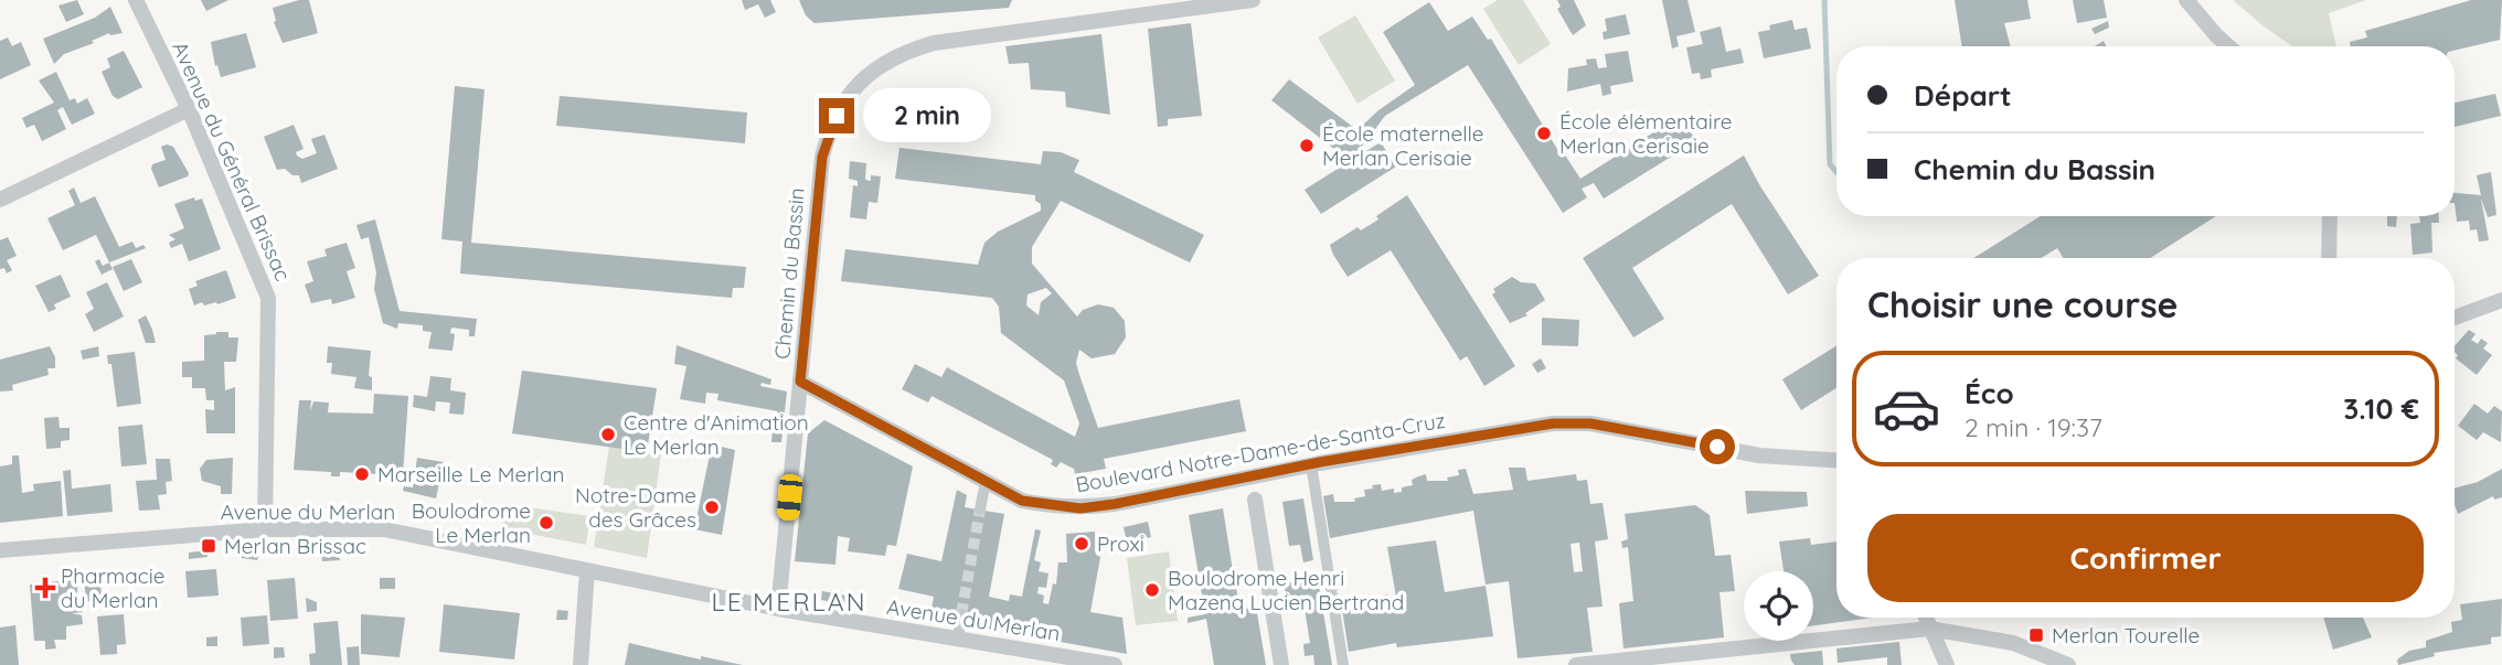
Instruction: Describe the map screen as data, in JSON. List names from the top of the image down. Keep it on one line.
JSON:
{"streets":{"street":["Avenue du Général Brissac","Chemin du Bassin","Boulevard Notre-Dame-de-Santa-Cruz","Avenue du Merlan"]},"crossings":[["Avenue du Général Brissac","Avenue du Merlan"],["Chemin du Bassin","Boulevard Notre-Dame-de-Santa-Cruz"],["Chemin du Bassin","Avenue du Merlan"]],"districts":["LE MERLAN"],"places":{"other":["École élémentaire Merlan Cerisaie","École maternelle Merlan Cerisaie","Centre d'Animation Le Merlan","Marseille Le Merlan","Notre-Dame des Grâces","Boulodrome Le Merlan","Proxi","Boulodrome Henri Mazenq Lucien Bertrand"],"transit":["Merlan Brissac","Merlan Tourelle"],"health":["Pharmacie du Merlan"]},"page":{"banner":["Départ","Chemin du Bassin"],"bubble":"2 min","heading":"Choisir une course","list":[{"name":"Éco","note":"2 min · 19:37","value":"3.10 €"}],"buttons":"Confirmer"}}
